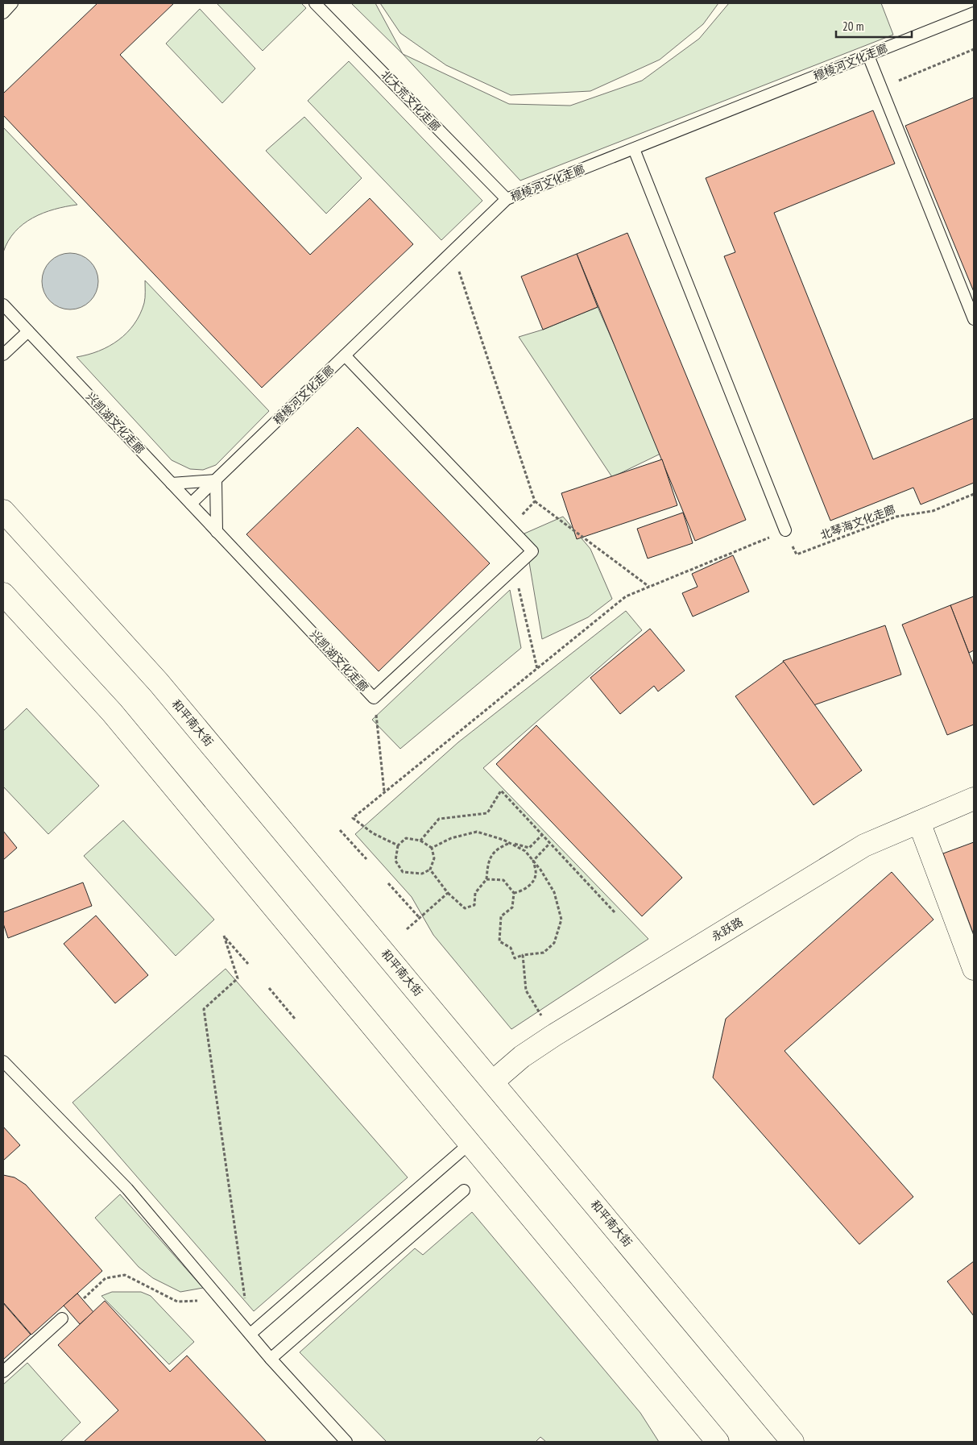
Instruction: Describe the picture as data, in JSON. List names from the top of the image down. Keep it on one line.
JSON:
{"streets":{"main road":["和平南大街","永跃路"],"lane":["穆棱河文化走廊","北大荒文化走廊","兴凯湖文化走廊"],"path":["北琴海文化走廊"]},"crossings":[["穆棱河文化走廊","北大荒文化走廊"],["穆棱河文化走廊","兴凯湖文化走廊"],["和平南大街","永跃路"]],"scale_bar":"20 m"}
